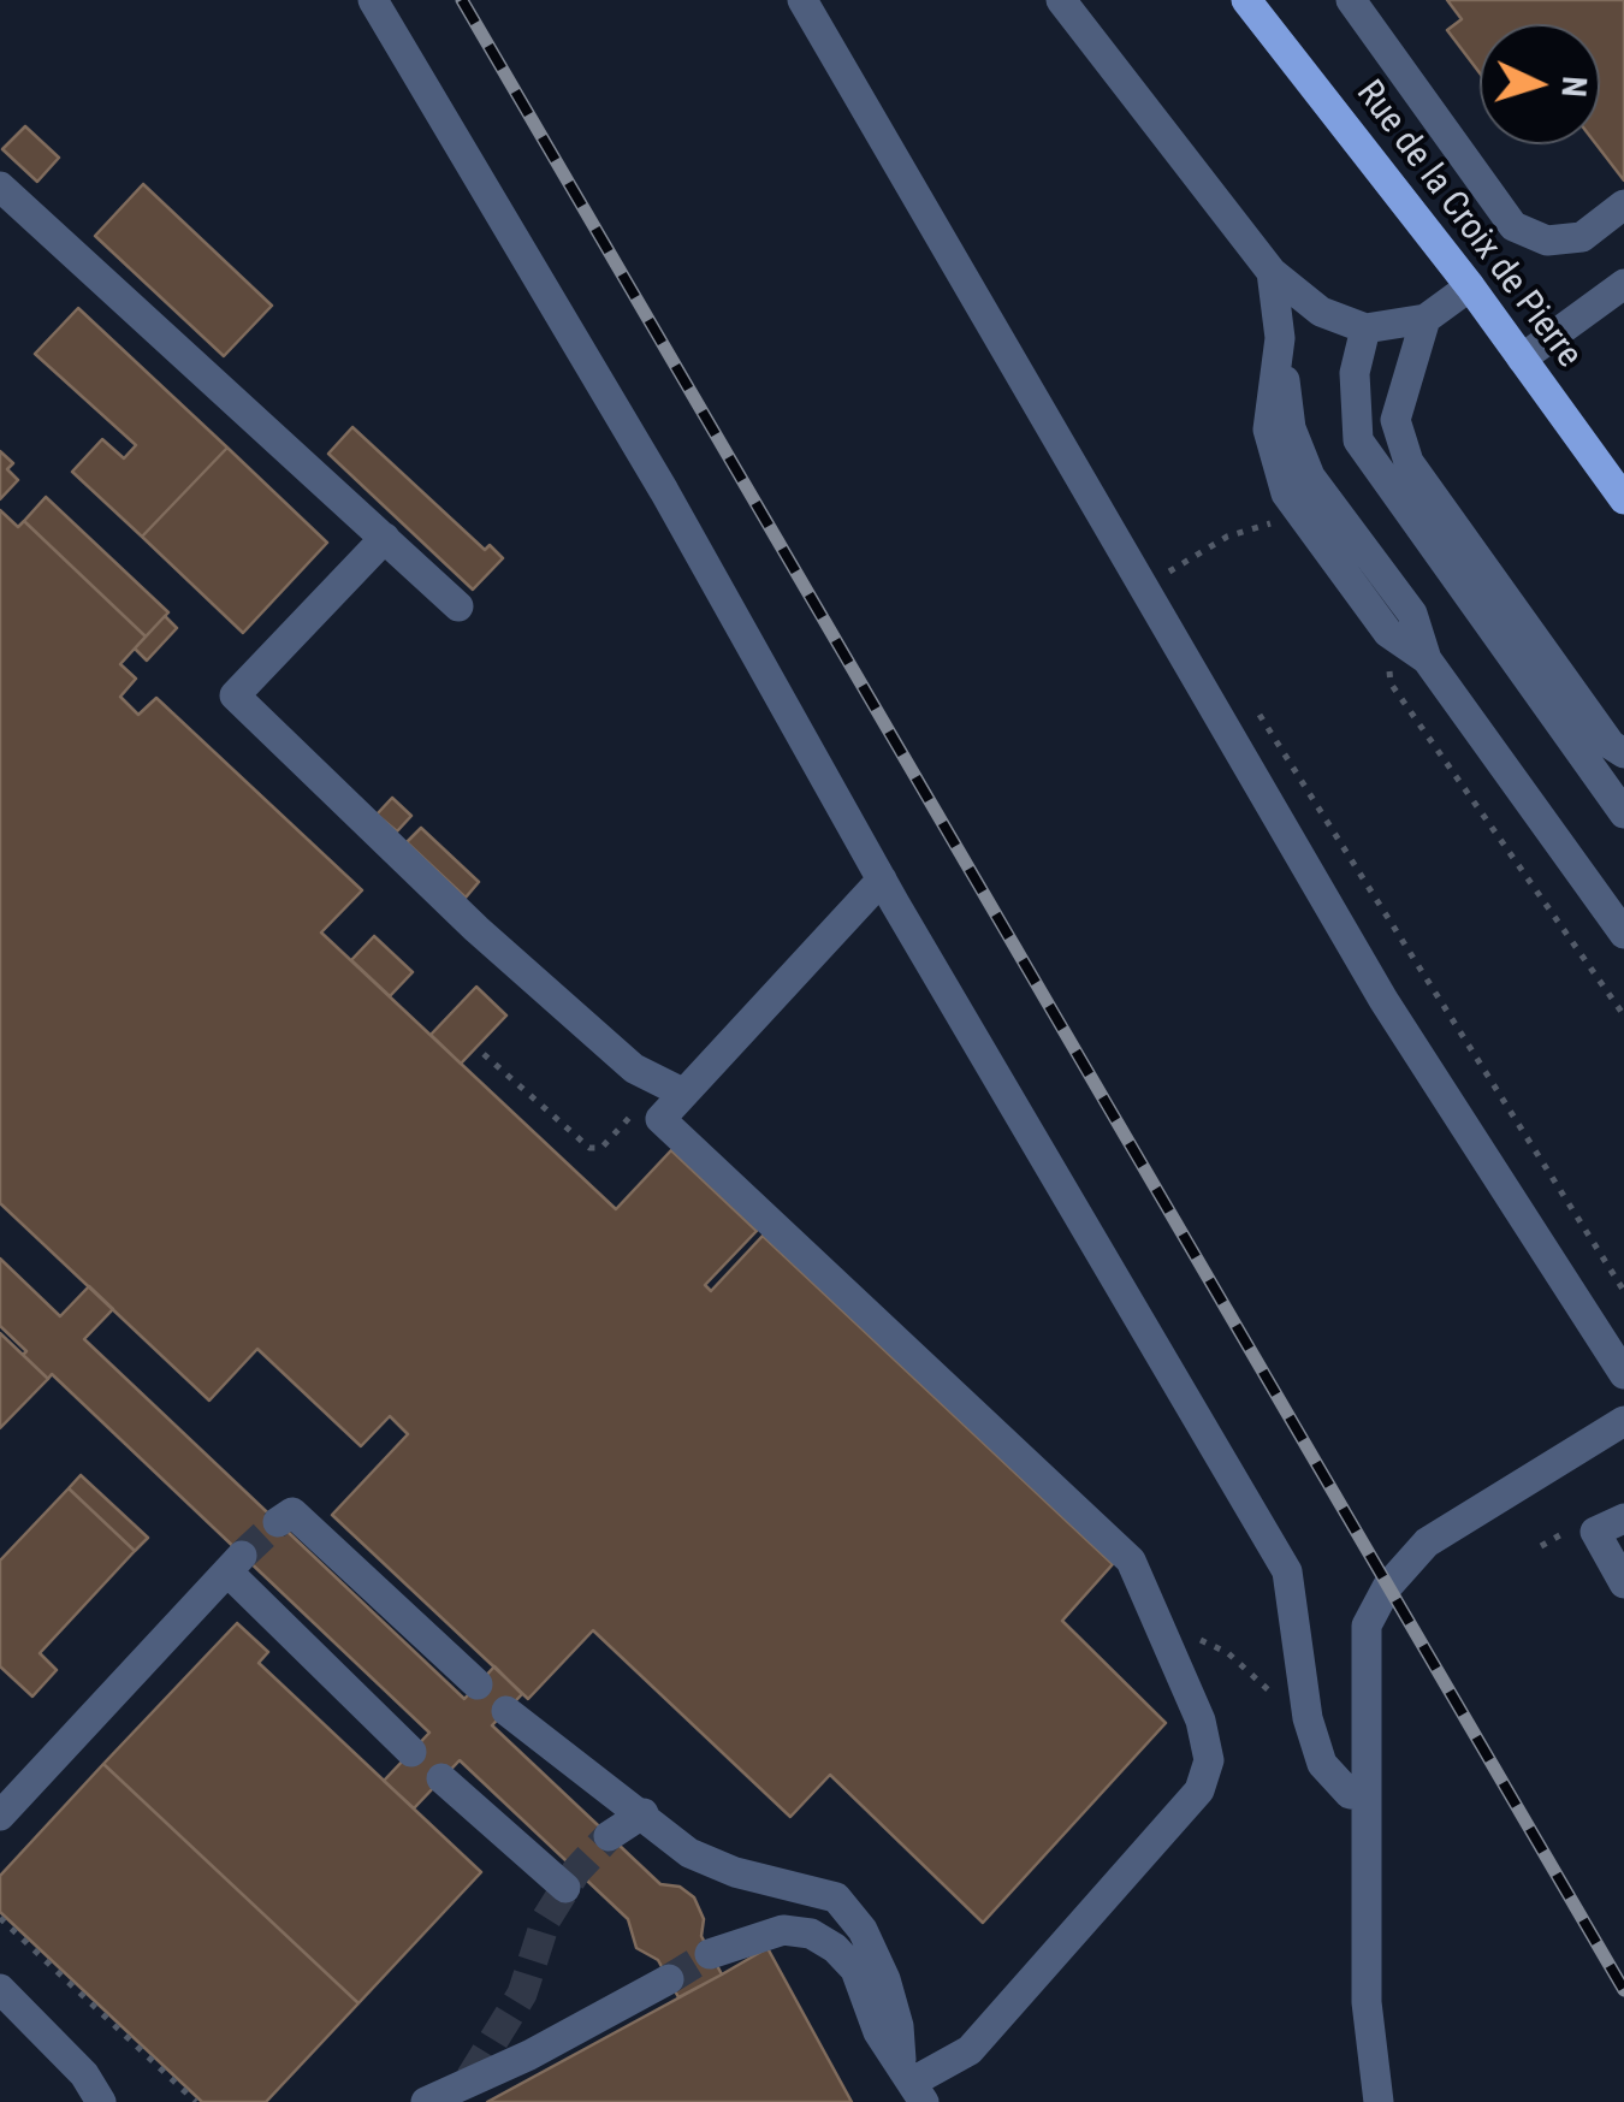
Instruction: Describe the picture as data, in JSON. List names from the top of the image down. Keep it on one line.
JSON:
{"streets":{"main road":["Rue de la Croix de Pierre"]},"north":"right"}
